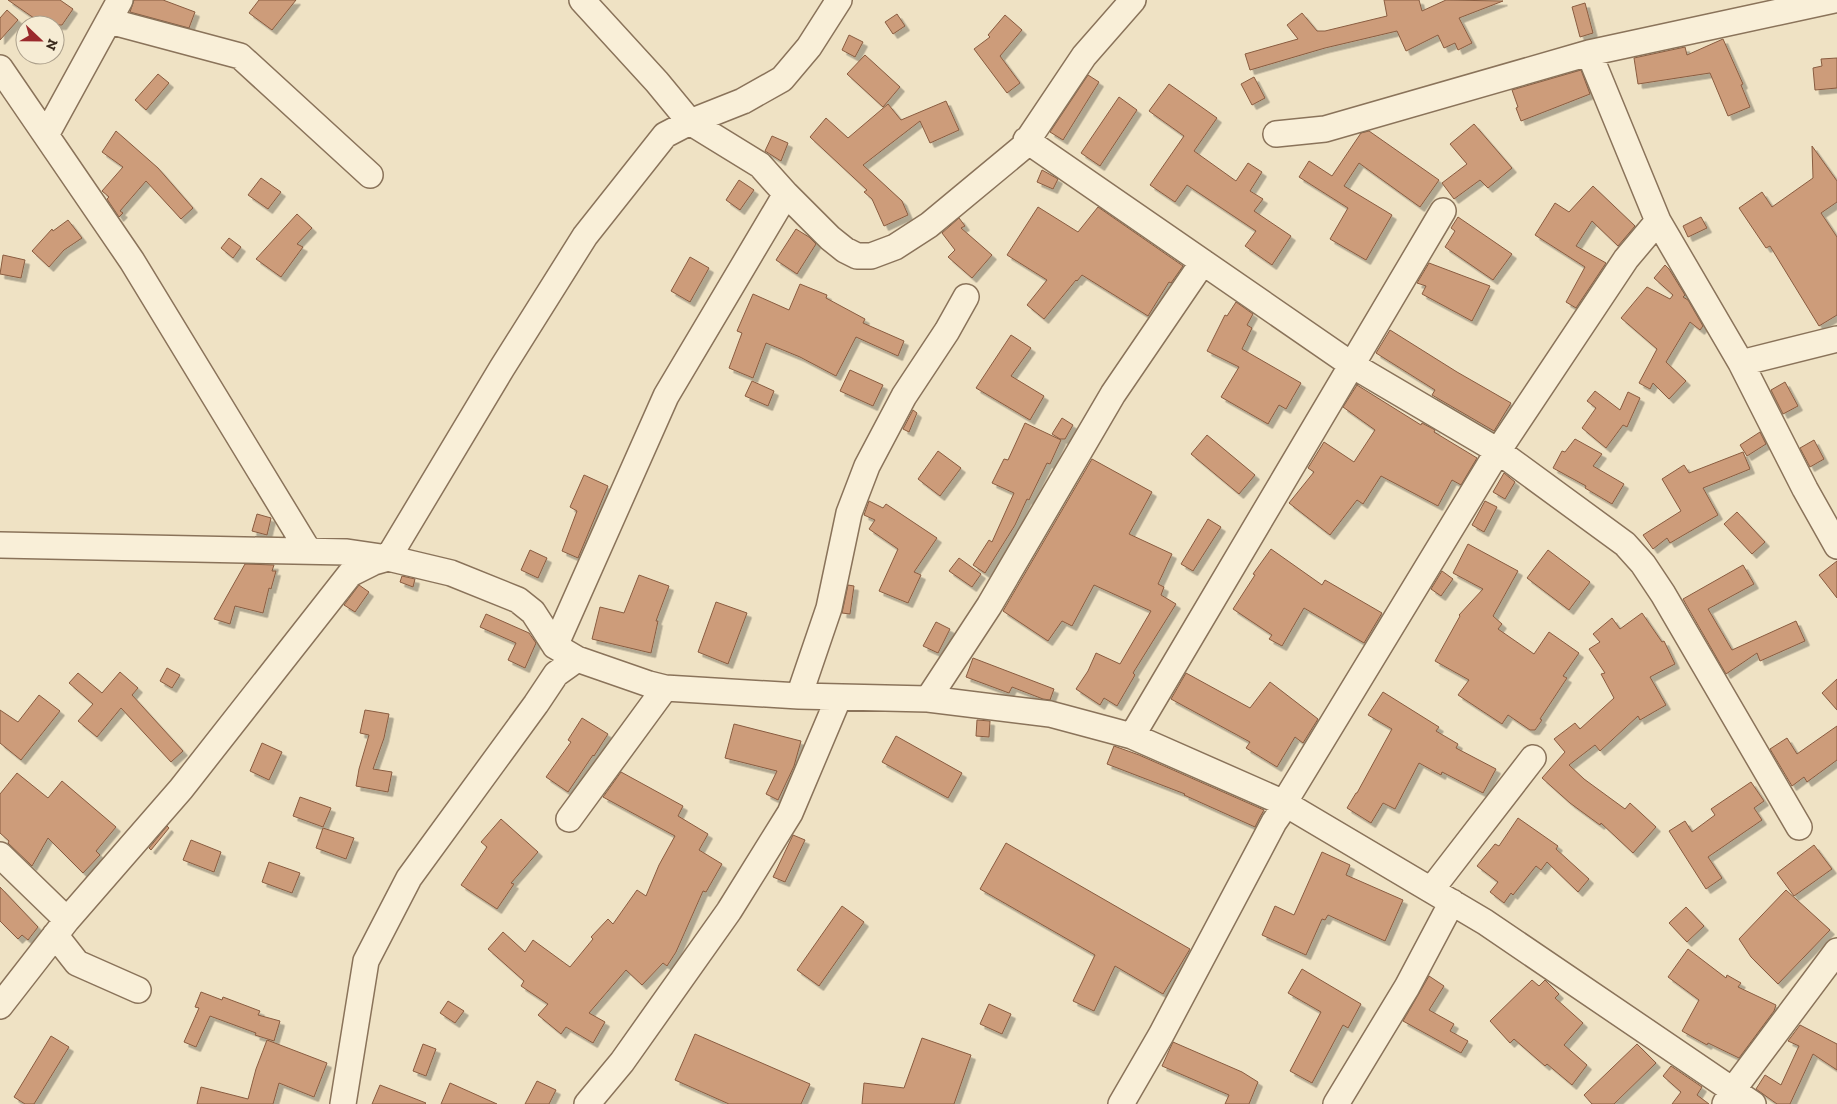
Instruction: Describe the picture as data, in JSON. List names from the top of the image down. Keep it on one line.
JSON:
{"north":"right"}
